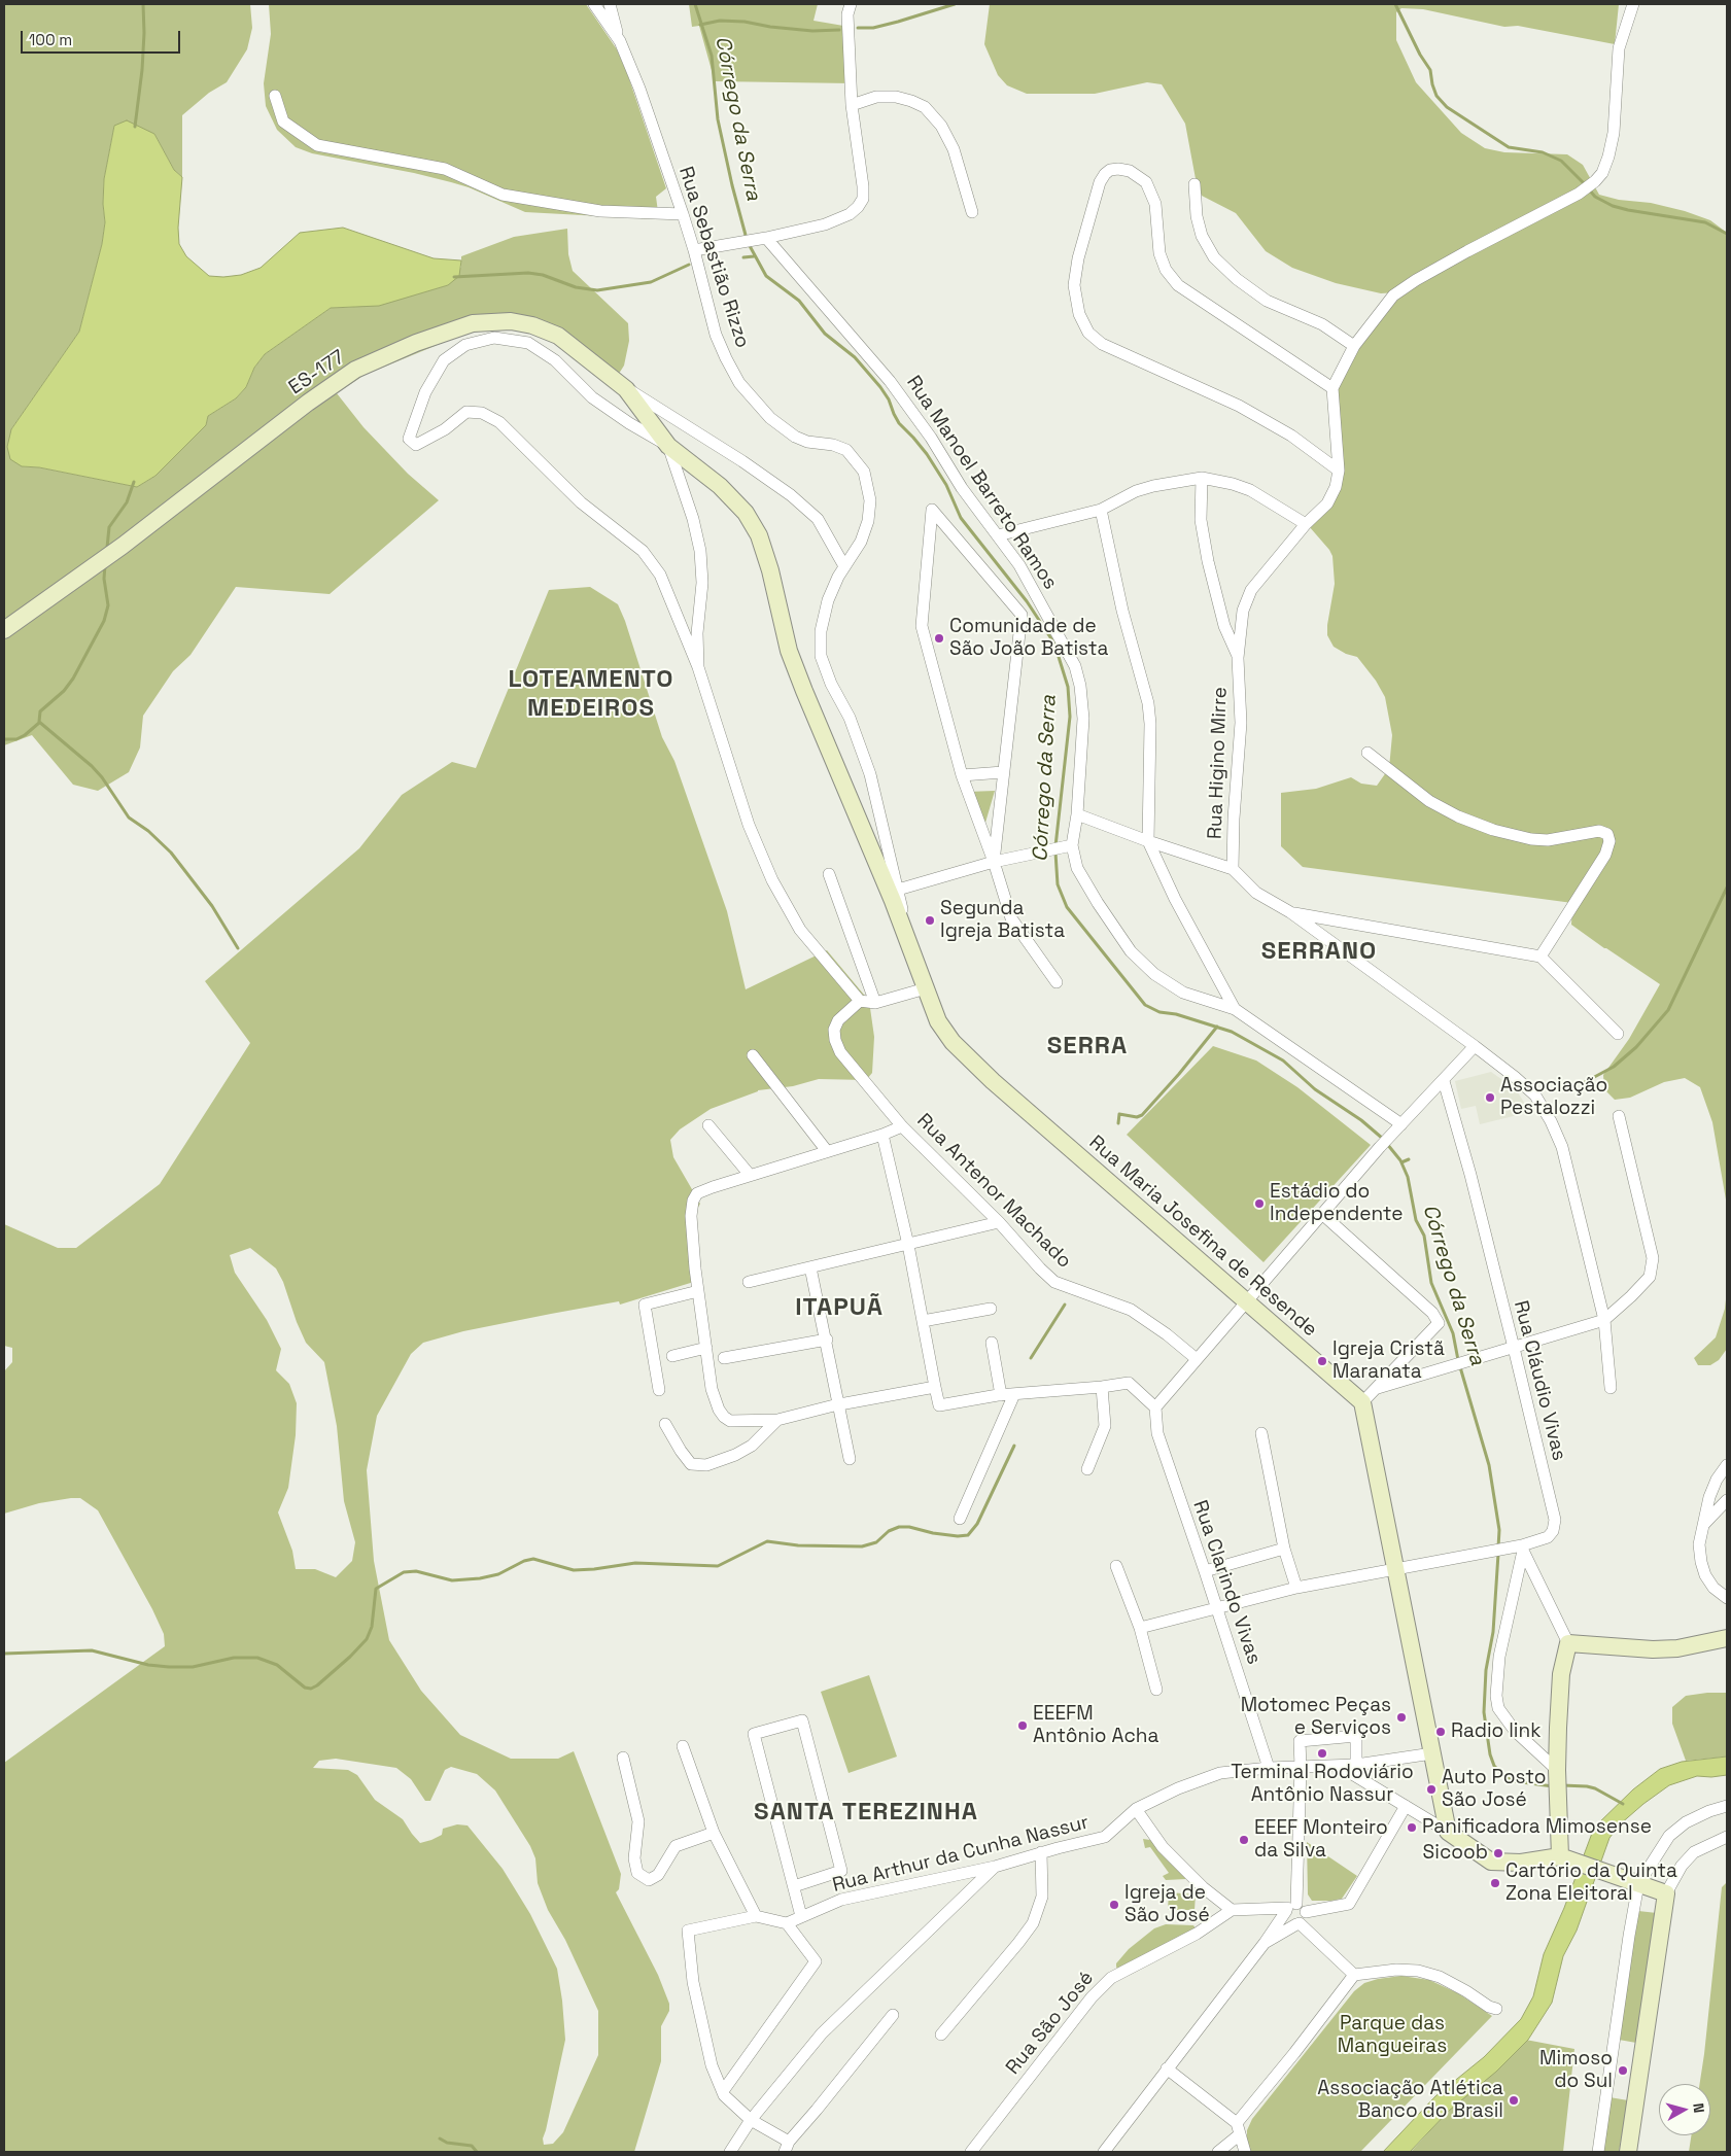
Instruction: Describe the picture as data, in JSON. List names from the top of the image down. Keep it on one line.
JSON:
{"streets":{"main road":["ES-177","Rua Maria Josefina de Resende"],"street":["Rua Sebastião Rizzo","Rua Manoel Barreto Ramos","Rua Higino Mirre","Rua Antenor Machado","Rua Cláudio Vivas","Rua Clarindo Vivas","Rua Arthur da Cunha Nassur","Rua São José"]},"crossings":[["Rua Sebastião Rizzo","Rua Maria Josefina de Resende"],["ES-177","Rua Maria Josefina de Resende"],["Rua Cláudio Vivas","Rua Clarindo Vivas"],["Rua Clarindo Vivas","Rua Arthur da Cunha Nassur"]],"districts":["LOTEAMENTO MEDEIROS","SERRANO","SERRA","ITAPUÃ","SANTA TEREZINHA"],"water":["Córrego da Serra"],"parks":["Parque das Mangueiras"],"places":["Comunidade de São João Batista","Segunda Igreja Batista","Associação Pestalozzi","Estádio do Independente","Igreja Cristã Maranata","Motomec Peças e Serviços","EEEFM Antônio Acha","Radio link","Terminal Rodoviário Antônio Nassur","Auto Posto São José","Panificadora Mimosense","EEEF Monteiro da Silva","Sicoob","Cartório da Quinta Zona Eleitoral","Igreja de São José","Mimoso do Sul","Associação Atlética Banco do Brasil"],"scale_bar":"100 m","north":"right"}
